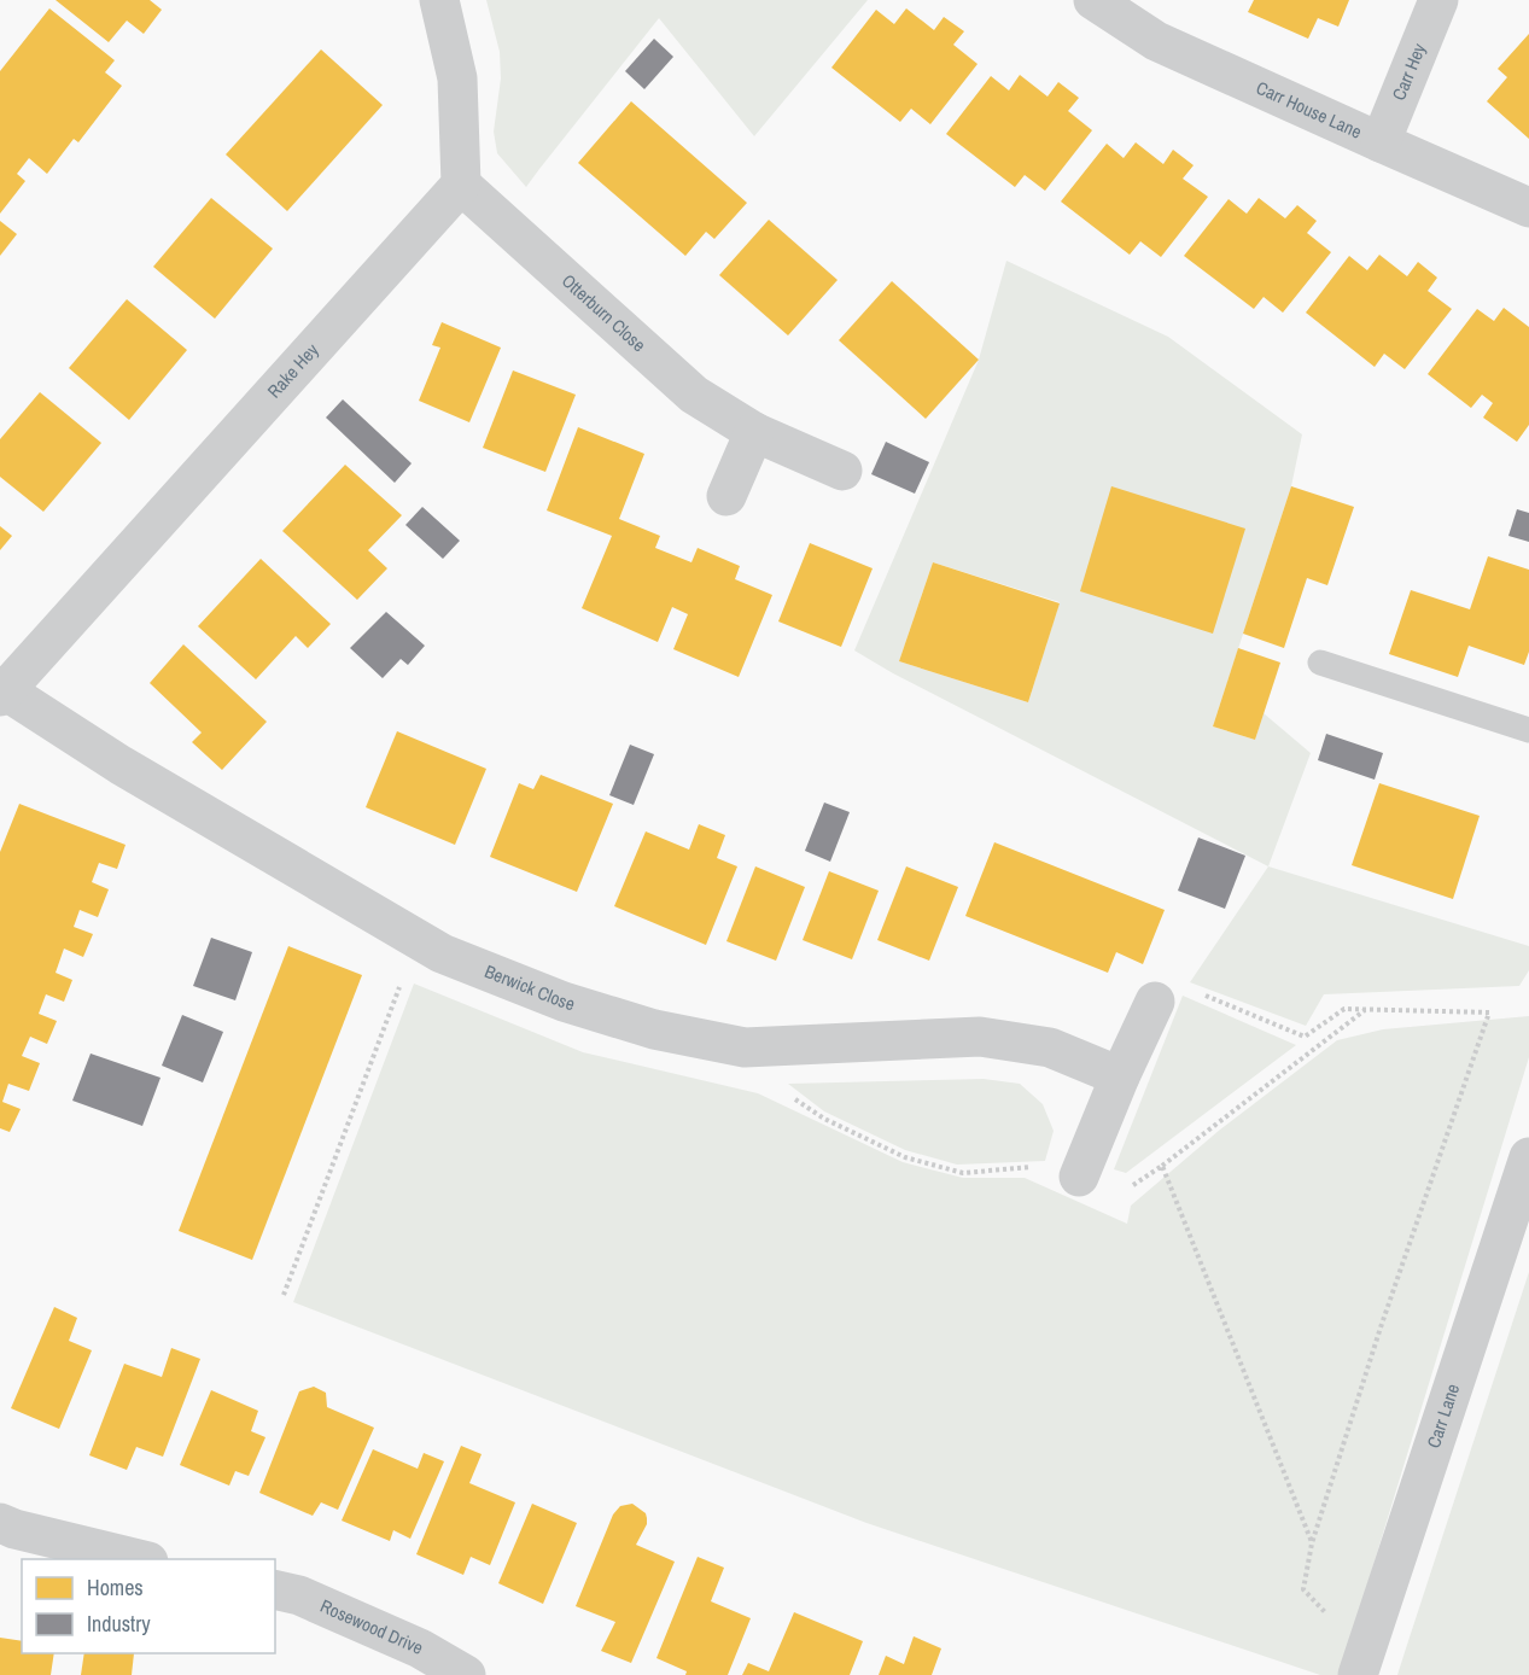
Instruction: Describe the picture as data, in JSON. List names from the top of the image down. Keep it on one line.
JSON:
{"streets":{"street":["Carr Hey","Carr House Lane","Otterburn Close","Rake Hey","Berwick Close","Carr Lane","Rosewood Drive"]},"crossings":[["Carr Hey","Carr House Lane"],["Otterburn Close","Rake Hey"],["Rake Hey","Berwick Close"]],"legend":["Homes","Industry"]}
